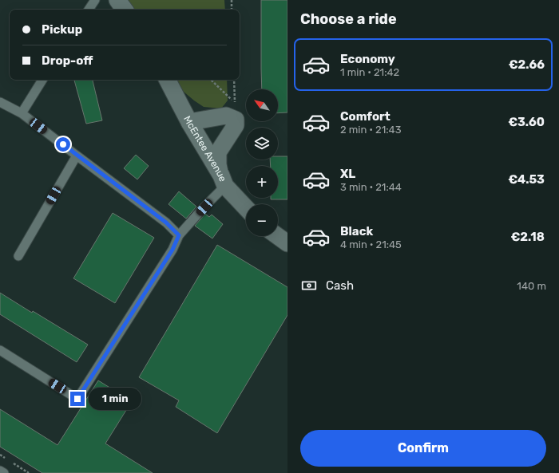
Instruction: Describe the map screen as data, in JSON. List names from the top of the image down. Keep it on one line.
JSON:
{"streets":{"street":["McEntee Avenue"]},"north":"top left","page":{"heading":"Choose a ride","banner":["Pickup","Drop-off"],"list":[{"name":"Economy","note":"1 min · 21:42","value":"€2.66"},{"name":"Comfort","note":"2 min · 21:43","value":"€3.60"},{"name":"XL","note":"3 min · 21:44","value":"€4.53"},{"name":"Black","note":"4 min · 21:45","value":"€2.18"}],"map_buttons":["+","−"],"pay":["Cash","140 m"],"bubble":"1 min","buttons":"Confirm"}}
